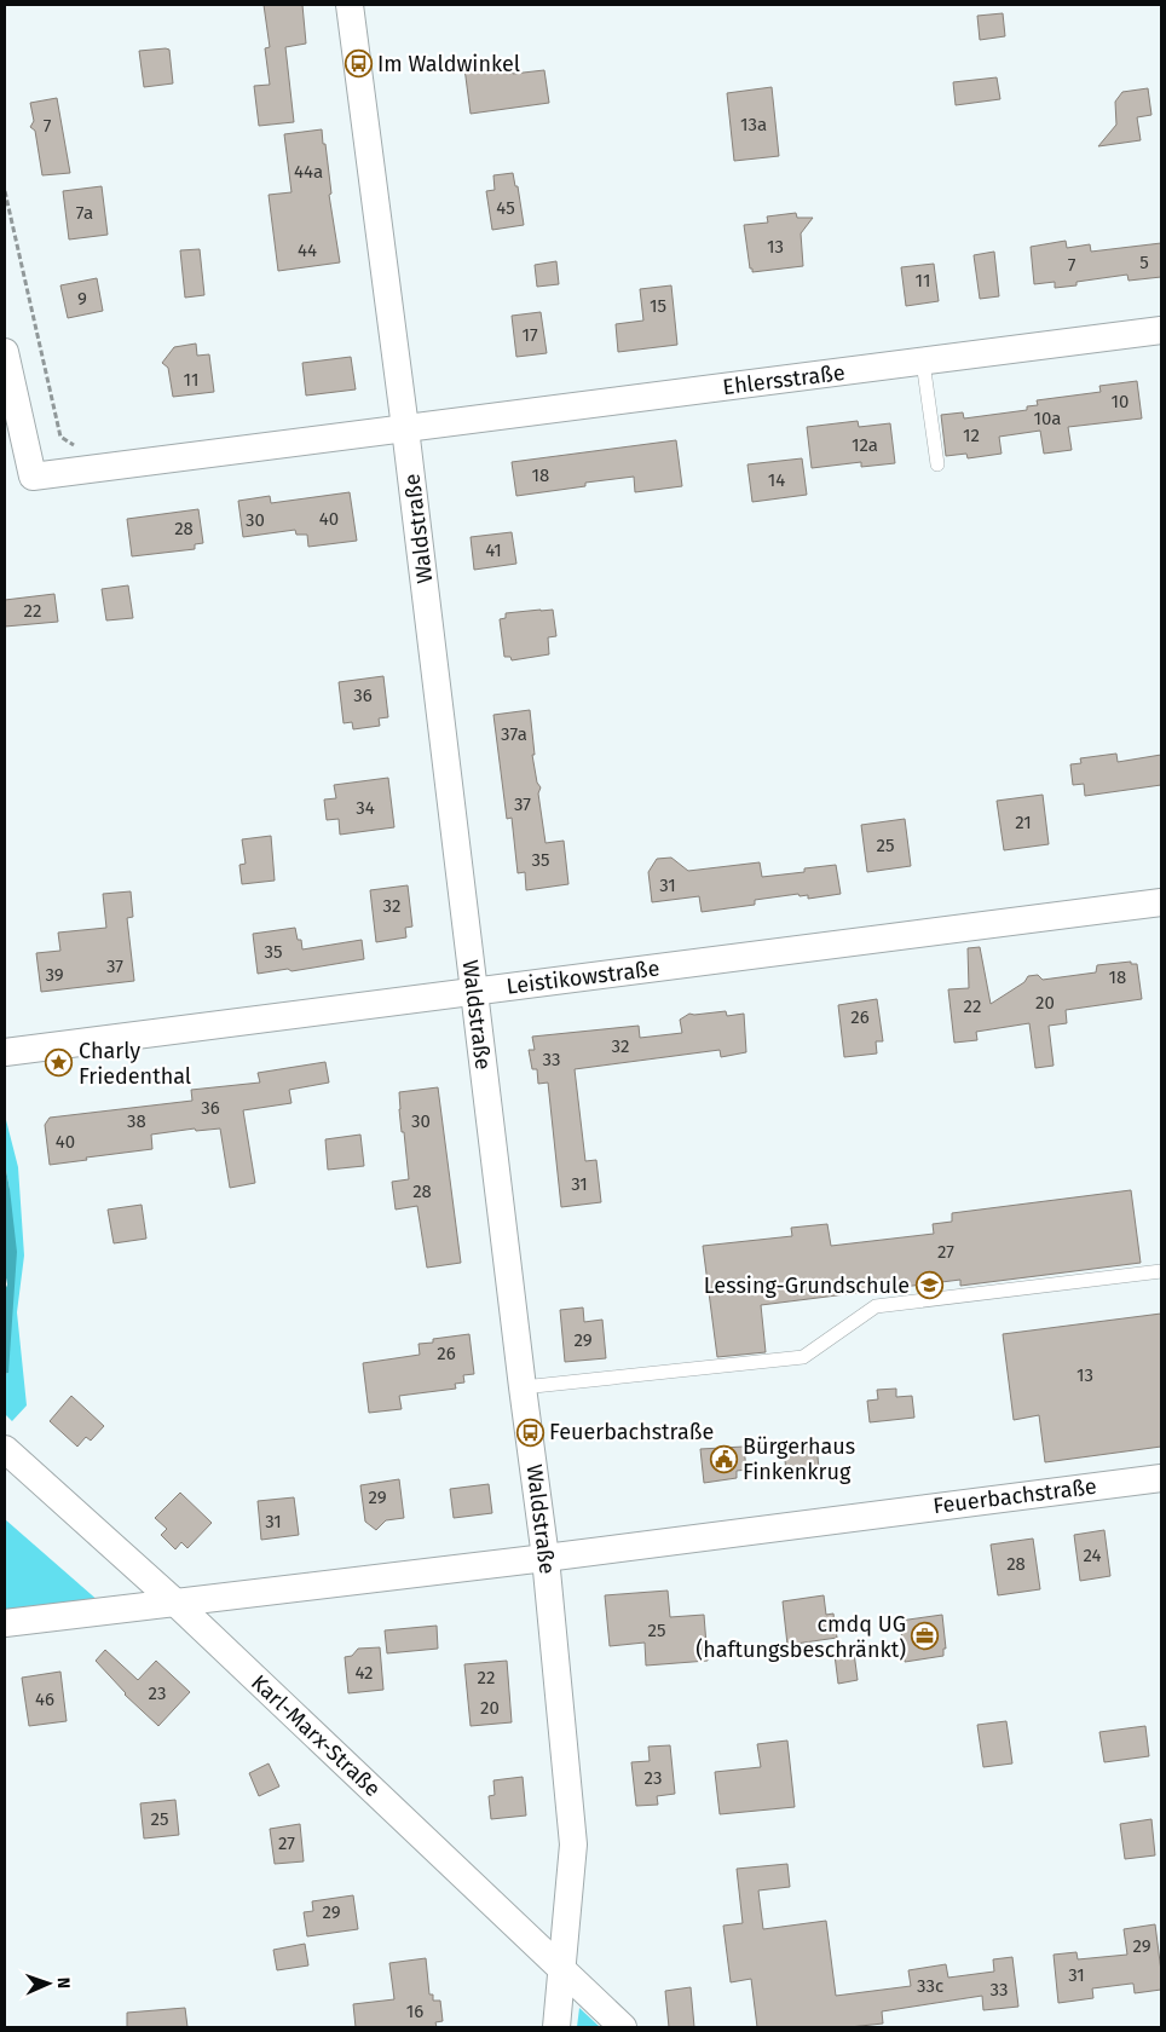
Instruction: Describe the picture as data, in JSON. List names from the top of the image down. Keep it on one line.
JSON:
{"streets":{"street":["Ehlersstraße","Waldstraße","Leistikowstraße","Feuerbachstraße","Karl-Marx-Straße"]},"crossings":[["Ehlersstraße","Waldstraße"],["Waldstraße","Leistikowstraße"],["Waldstraße","Feuerbachstraße"],["Waldstraße","Karl-Marx-Straße"],["Feuerbachstraße","Karl-Marx-Straße"]],"places":{"bus stop":["Im Waldwinkel","Feuerbachstraße"],"place":["Charly Friedenthal"],"school or university":["Lessing-Grundschule"],"public building":["Bürgerhaus Finkenkrug"],"office":["cmdq UG (haftungsbeschränkt)"]},"house_numbers":["13a","7","44a","45","7a","13","44","5","7","11","9","15","17","11","10","10a","12","12a","18","14","40","30","28","41","22","36","37a","37","34","21","25","35","31","32","35","37","39","18","20","22","26","32","33","36","38","30","40","31","28","27","29","26","13","29","31","24","28","25","42","22","23","46","20","23","25","27","29","29","31","33c","33","16"],"north":"right"}
